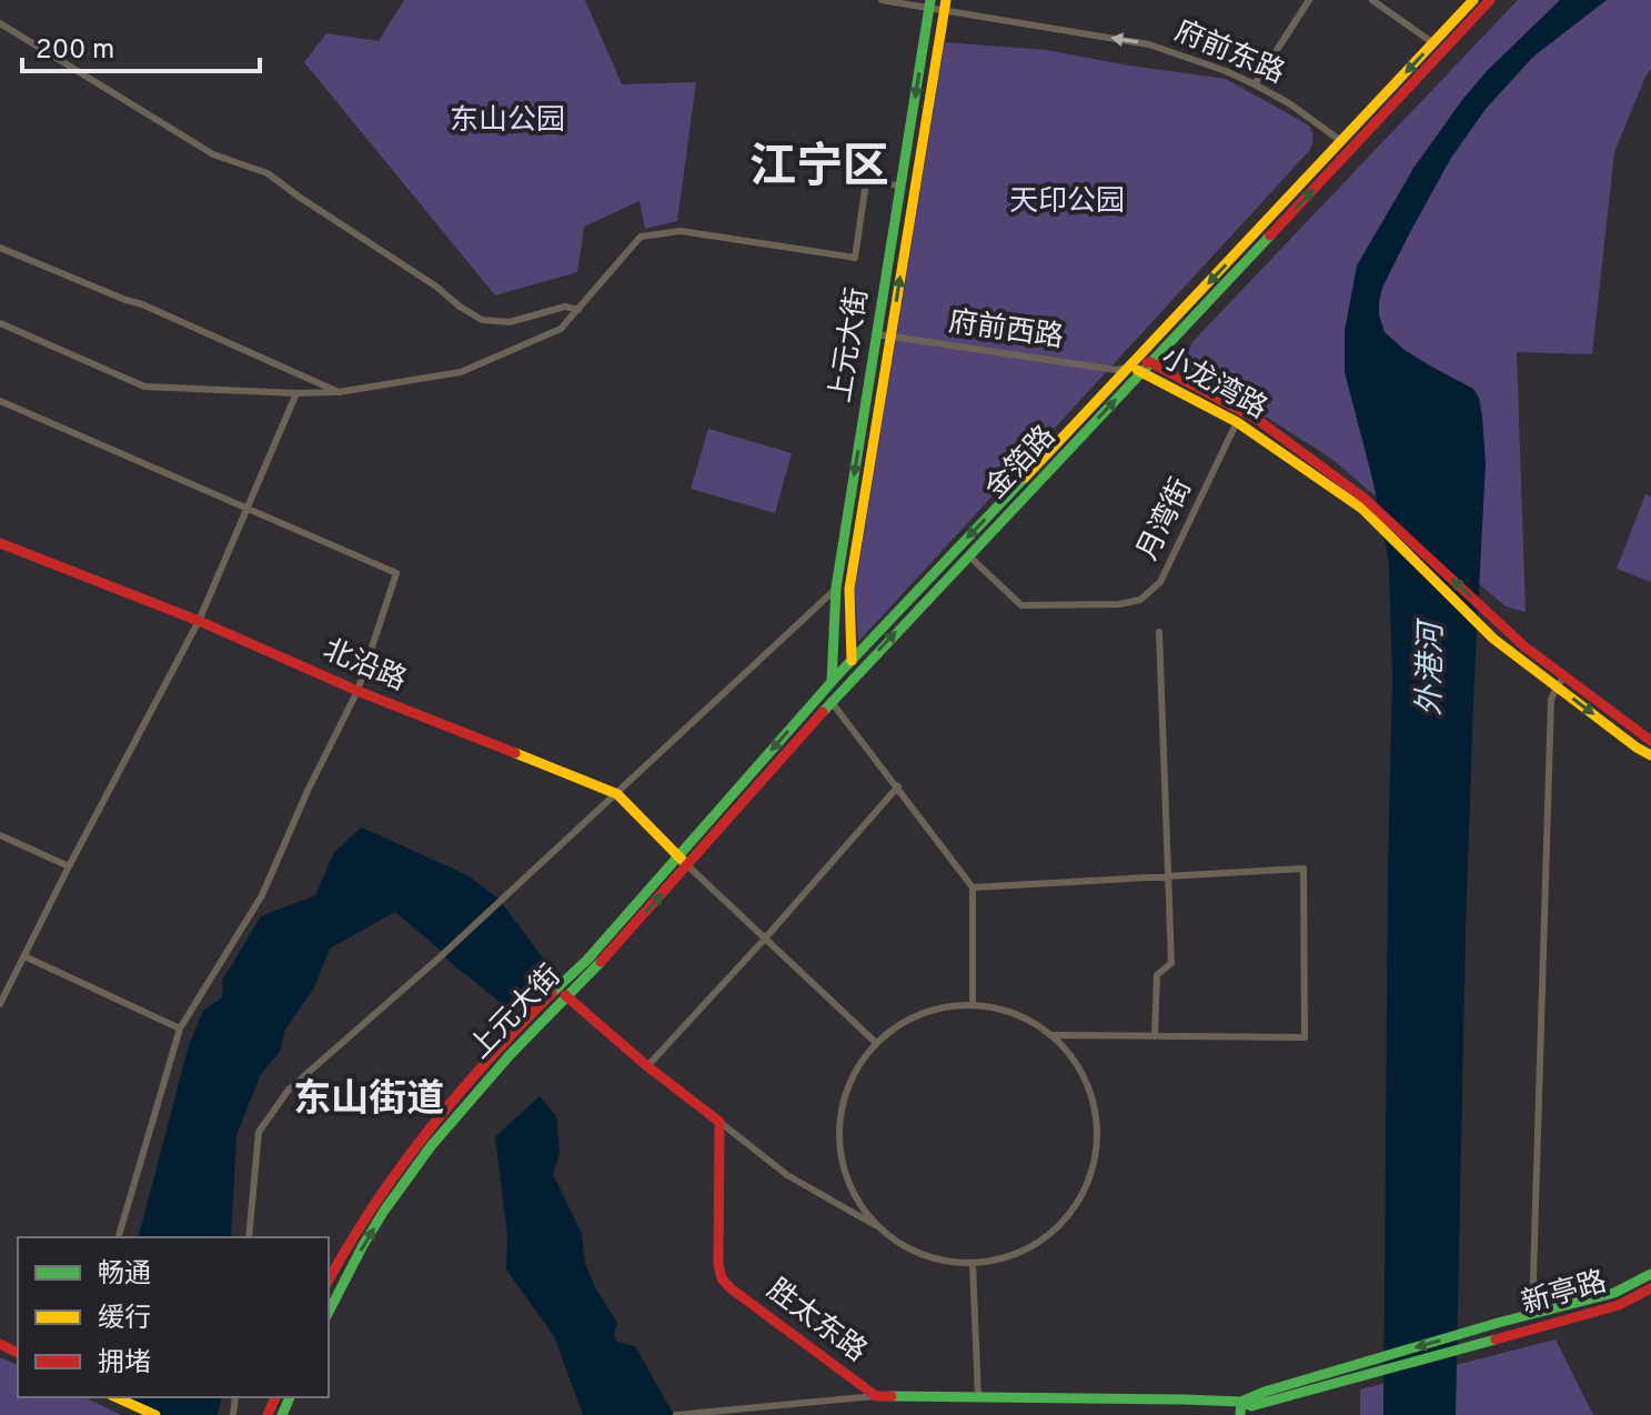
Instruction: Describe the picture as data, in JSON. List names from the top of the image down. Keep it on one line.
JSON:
{"streets":{"main road":["上元大街","小龙湾路","金箔路","北沿路","新亭路","胜太东路"],"street":["府前东路","府前西路","月湾街"]},"crossings":[["府前东路","上元大街"],["府前东路","金箔路"],["府前西路","上元大街"],["府前西路","小龙湾路"],["府前西路","金箔路"],["上元大街","金箔路"],["小龙湾路","金箔路"],["小龙湾路","月湾街"],["金箔路","月湾街"],["金箔路","北沿路"],["新亭路","胜太东路"]],"one_way":["府前东路"],"districts":["江宁区","东山街道"],"water":["外港河"],"parks":["东山公园","天印公园"],"legend":["畅通","缓行","拥堵"],"scale_bar":"200 m"}
